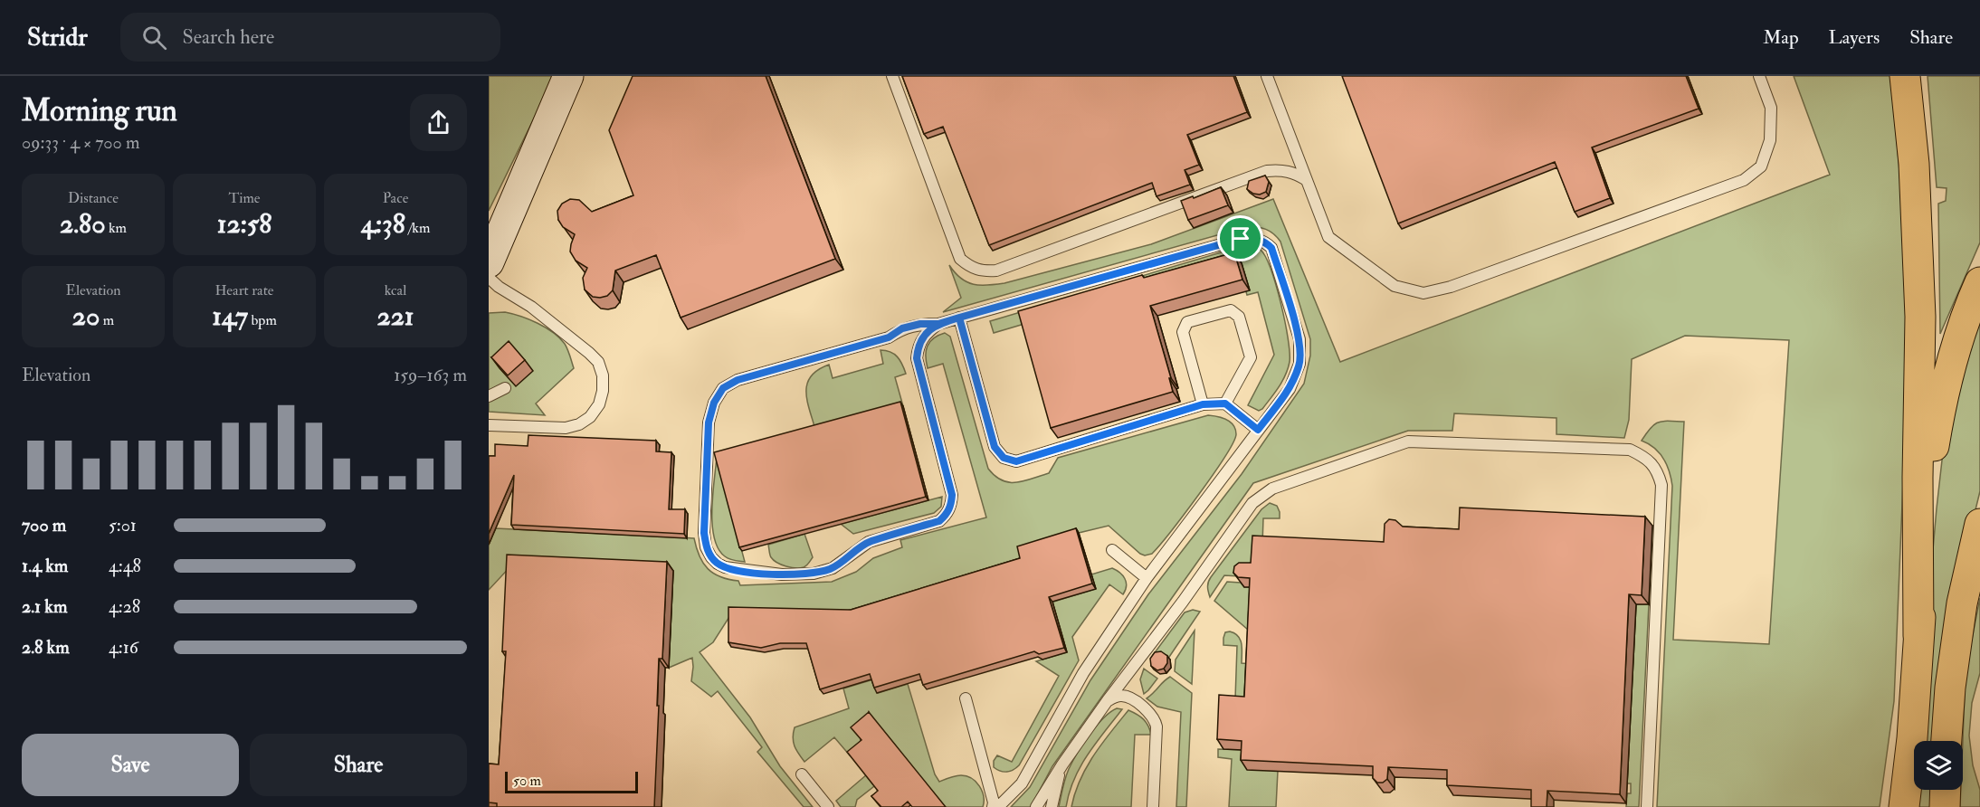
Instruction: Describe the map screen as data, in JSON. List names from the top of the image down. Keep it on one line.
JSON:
{"scale_bar":"50 m","page":{"header":"Stridr","search":"Search here","nav":["Map","Layers","Share"],"heading":["Morning run","09:33 · 4 × 700 m"],"stats":[["Distance","2.80 km"],["Time","12:58"],["Pace","4:38 /km"],["Elevation","20 m"],["Heart rate","147 bpm"],["kcal","221"]],"chart":["Elevation","159–163 m"],"list":[{"name":"700 m","note":"5:01"},{"name":"1.4 km","note":"4:48"},{"name":"2.1 km","note":"4:28"},{"name":"2.8 km","note":"4:16"}],"buttons":["Save","Share"],"scale":"50 m"}}
